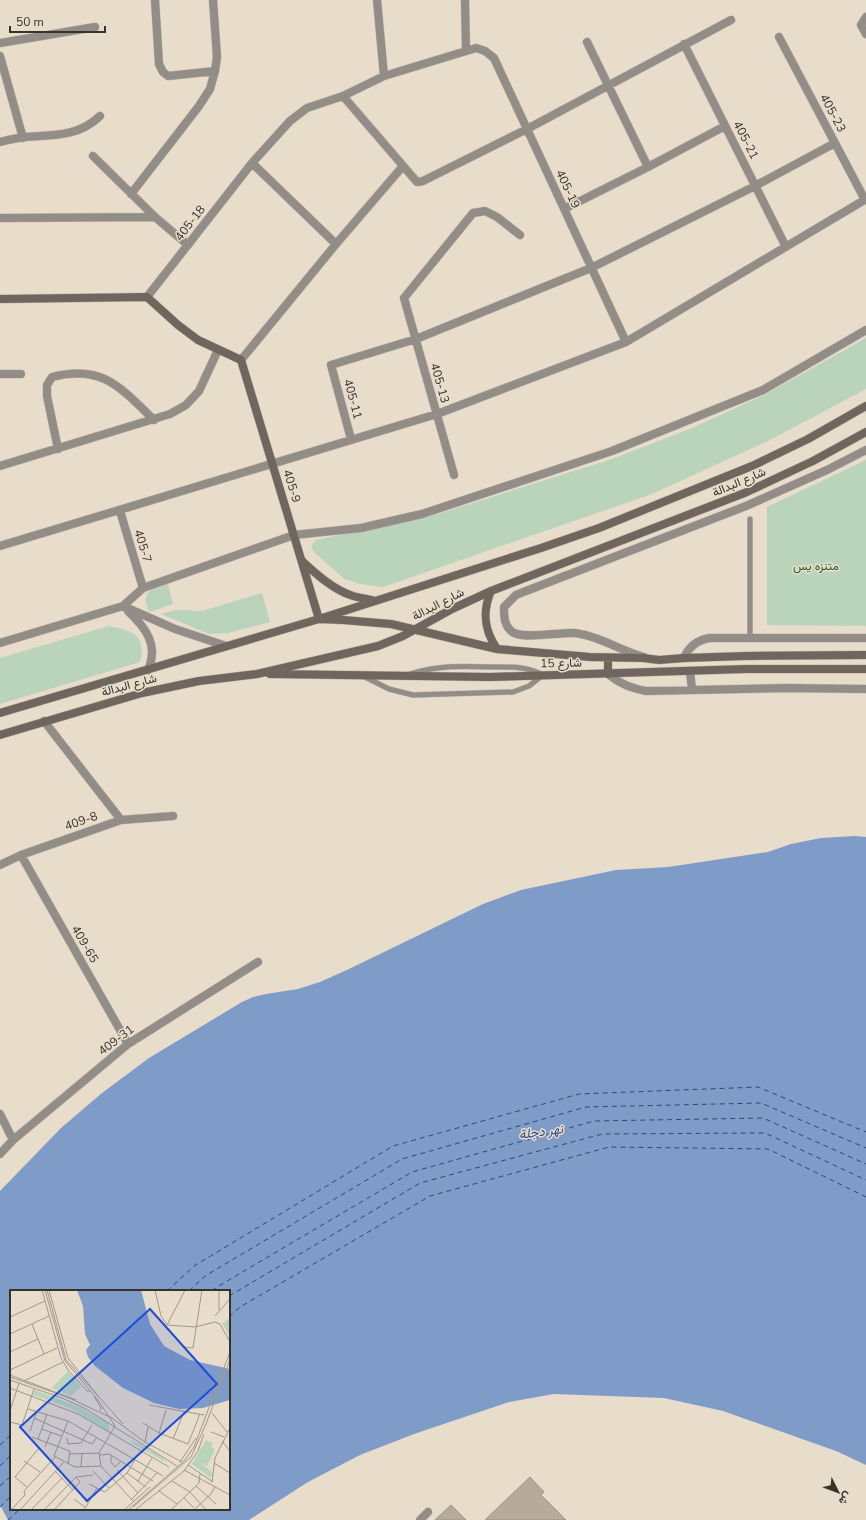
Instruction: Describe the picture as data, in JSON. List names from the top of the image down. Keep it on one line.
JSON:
{"streets":{"main road":["شارع البدالة","405-9","شارع 15"],"street":["405-23","405-21","405-19","405-18","405-13","405-11","405-7","409-8","409-65","409-31"]},"crossings":[["405-19","405-18"],["405-13","405-11"],["شارع البدالة","405-9"],["شارع البدالة","شارع 15"],["405-9","شارع 15"],["409-8","409-65"],["409-65","409-31"]],"water":["نهر دجلة"],"parks":["متنزه يس"],"scale_bar":"50 m","north":"bottom right"}
